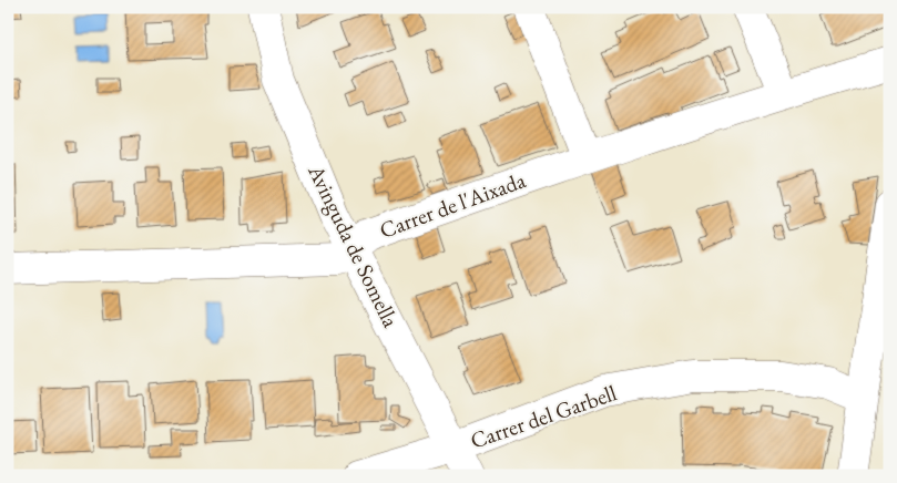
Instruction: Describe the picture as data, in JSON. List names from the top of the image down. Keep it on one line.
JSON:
{"streets":{"street":["Carrer de l'Aixada","Avinguda de Somella","Carrer del Garbell"]},"crossings":[["Carrer de l'Aixada","Avinguda de Somella"],["Avinguda de Somella","Carrer del Garbell"]]}
